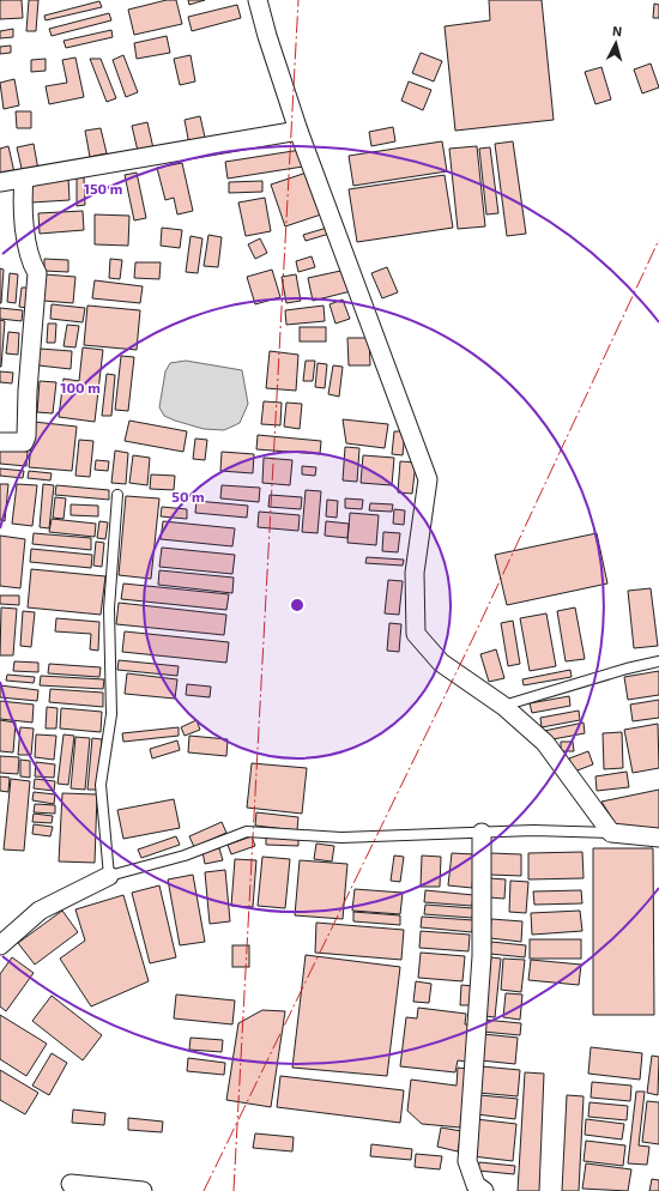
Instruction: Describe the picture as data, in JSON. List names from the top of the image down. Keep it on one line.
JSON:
{"north":"top","rings":["150 m","100 m","50 m"]}
